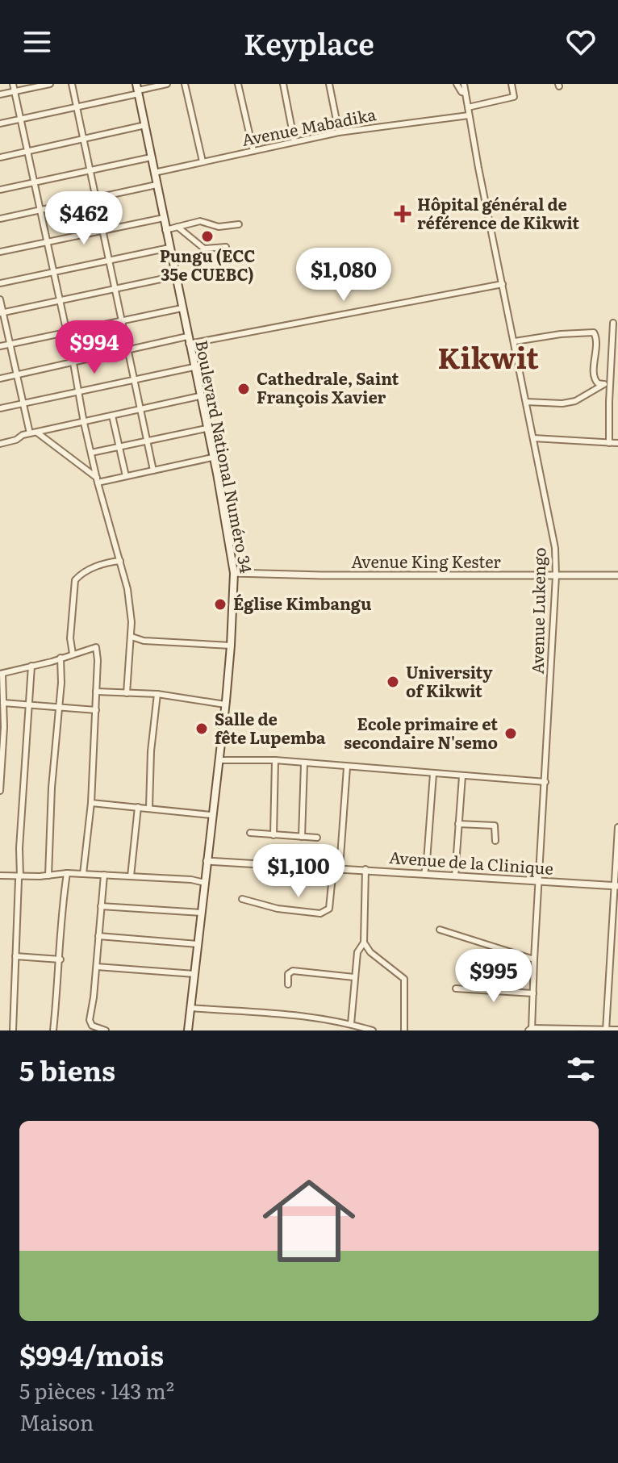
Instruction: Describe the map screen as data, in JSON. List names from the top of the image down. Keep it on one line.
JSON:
{"streets":{"main road":["Boulevard National Numéro 34"],"street":["Avenue Mabadika","Avenue King Kester","Avenue Lukengo","Avenue de la Clinique"]},"crossings":[["Avenue Mabadika","Boulevard National Numéro 34"],["Avenue Mabadika","Avenue Lukengo"],["Boulevard National Numéro 34","Avenue King Kester"],["Boulevard National Numéro 34","Avenue de la Clinique"],["Avenue King Kester","Avenue Lukengo"],["Avenue Lukengo","Avenue de la Clinique"]],"districts":["Kikwit"],"places":{"health":["Hôpital général de référence de Kikwit"],"other":["Pungu (ECC 35e CUEBC)","Cathedrale, Saint François Xavier","Église Kimbangu","University of Kikwit","Salle de fête Lupemba","Ecole primaire et secondaire N'semo"]},"page":{"header":"Keyplace","price":["$462","$1,080","$994","$1,100","$995"],"heading":"5 biens","list":[{"name":"$994/mois","note":"5 pièces · 143 m² · Maison"}]}}
